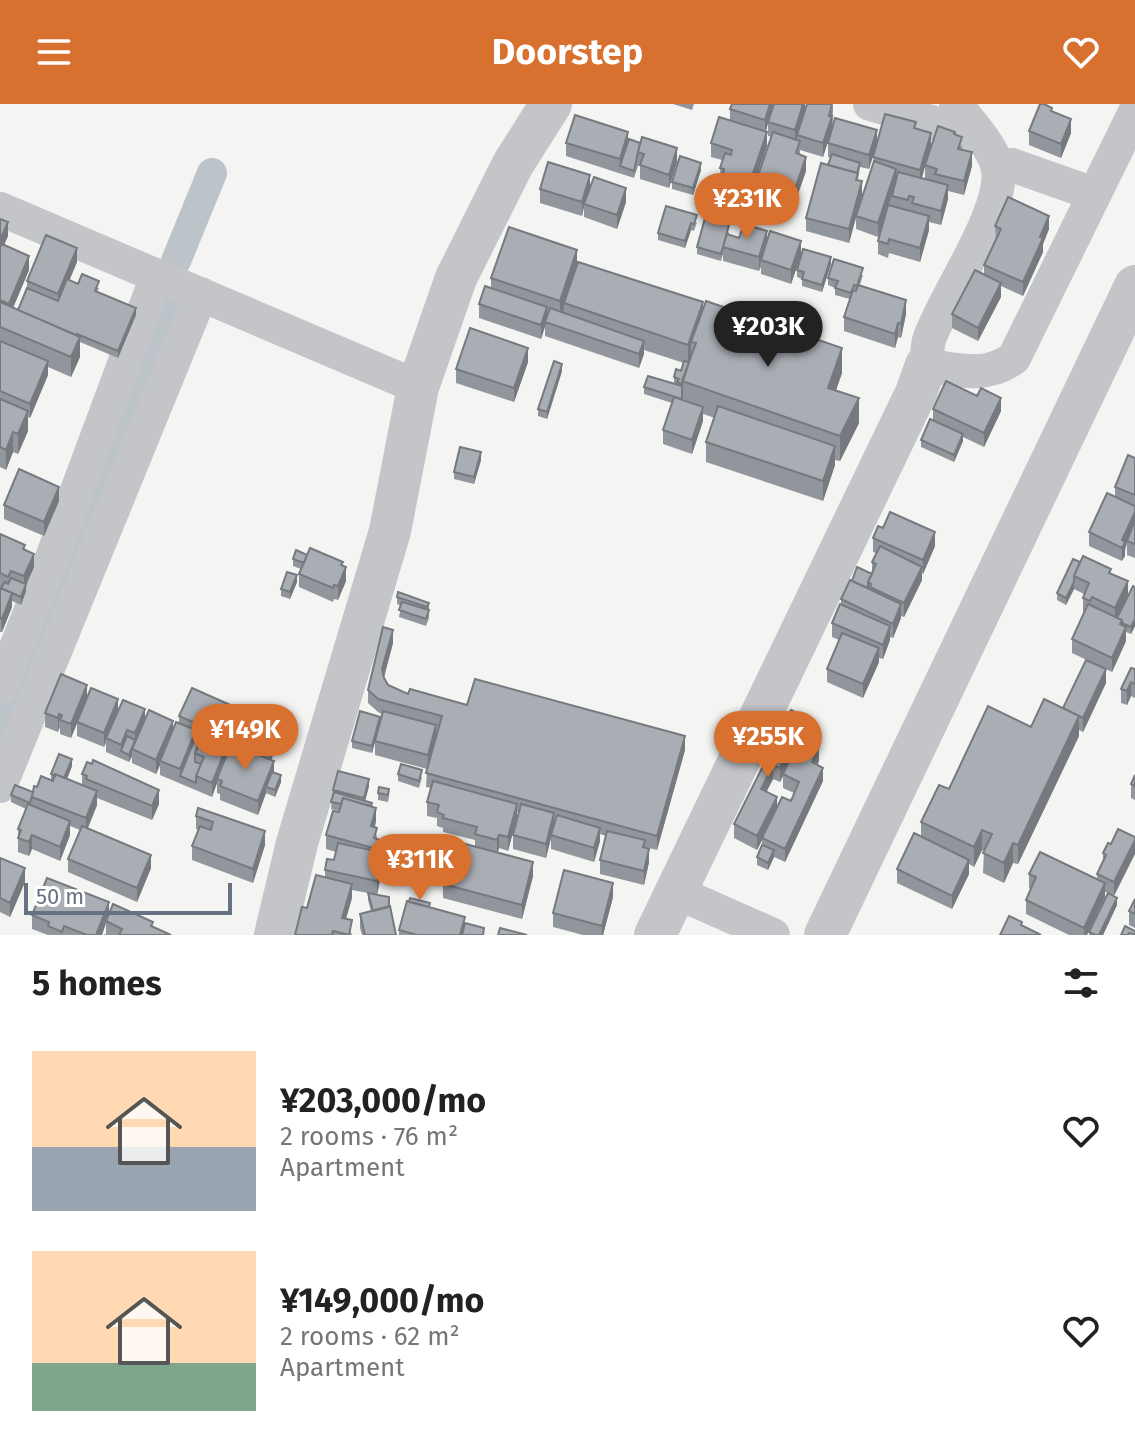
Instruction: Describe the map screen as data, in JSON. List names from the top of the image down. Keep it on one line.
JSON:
{"scale_bar":"50 m","page":{"header":"Doorstep","price":["¥231K","¥203K","¥149K","¥255K","¥311K"],"scale":"50 m","heading":"5 homes","list":[{"name":"¥203,000/mo","note":"2 rooms · 76 m² · Apartment"},{"name":"¥149,000/mo","note":"2 rooms · 62 m² · Apartment"}]}}
